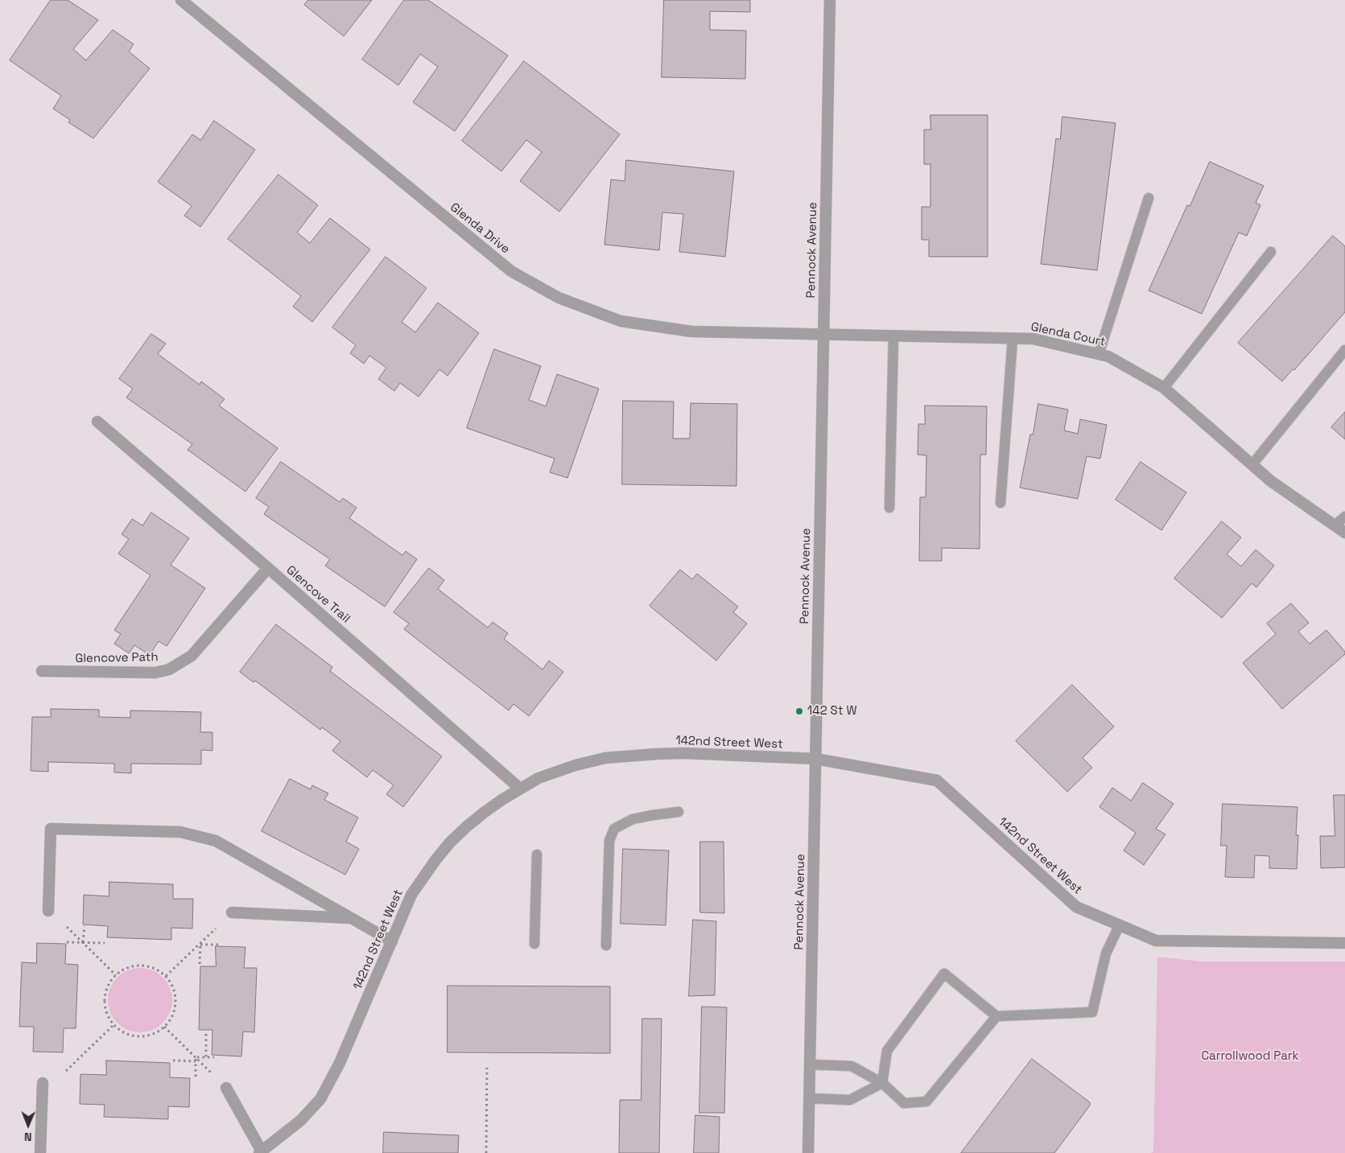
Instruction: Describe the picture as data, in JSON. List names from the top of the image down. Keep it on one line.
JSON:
{"streets":{"street":["Glenda Drive","Pennock Avenue","Glenda Court","Glencove Trail","Glencove Path","142nd Street West"]},"crossings":[["Glenda Drive","Pennock Avenue"],["Glenda Drive","Glenda Court"],["Pennock Avenue","Glenda Court"],["Pennock Avenue","142nd Street West"],["Glencove Trail","Glencove Path"],["Glencove Trail","142nd Street West"]],"parks":["Carrollwood Park"],"places":["142 St W"],"north":"bottom"}
